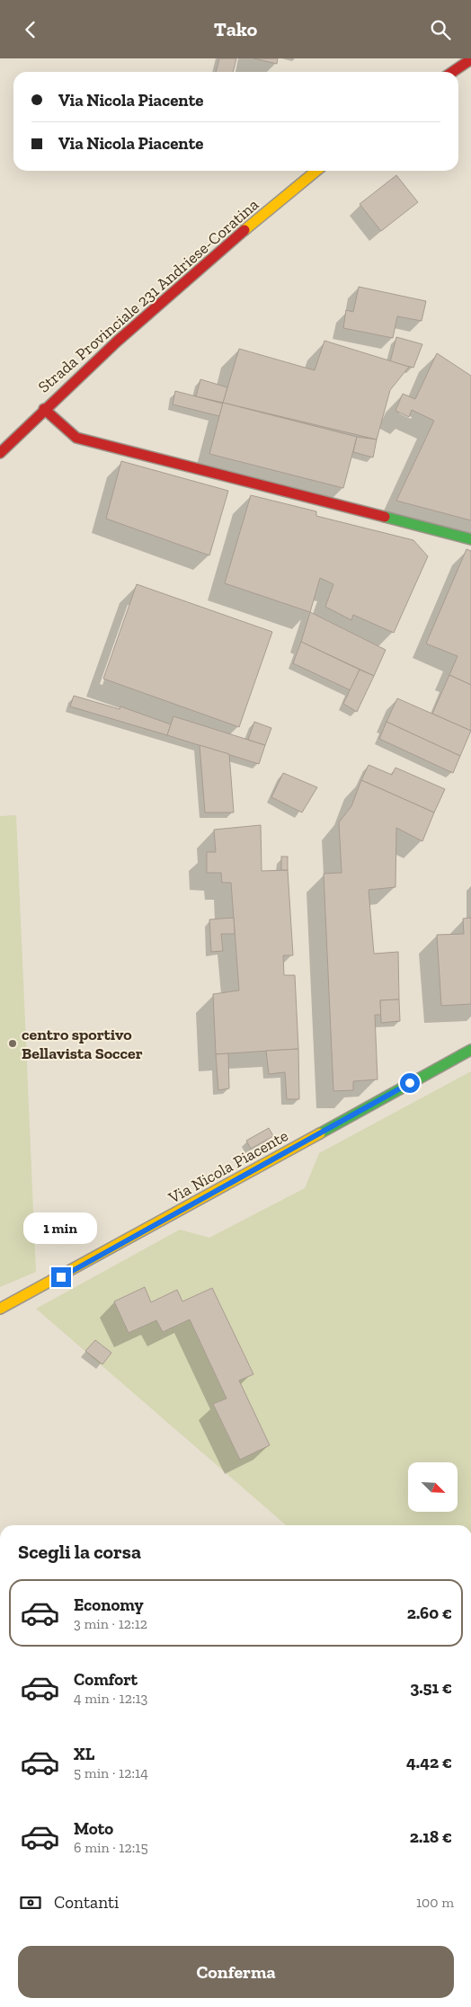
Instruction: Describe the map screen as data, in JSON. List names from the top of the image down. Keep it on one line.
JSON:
{"streets":{"street":["Strada Provinciale 231 Andriese-Coratina","Via Nicola Piacente"]},"places":["centro sportivo Bellavista Soccer"],"north":"bottom right","page":{"header":"Tako","banner":["Via Nicola Piacente","Via Nicola Piacente"],"bubble":"1 min","heading":"Scegli la corsa","list":[{"name":"Economy","note":"3 min · 12:12","value":"2.60 €"},{"name":"Comfort","note":"4 min · 12:13","value":"3.51 €"},{"name":"XL","note":"5 min · 12:14","value":"4.42 €"},{"name":"Moto","note":"6 min · 12:15","value":"2.18 €"}],"pay":["Contanti","100 m"],"buttons":"Conferma"}}
